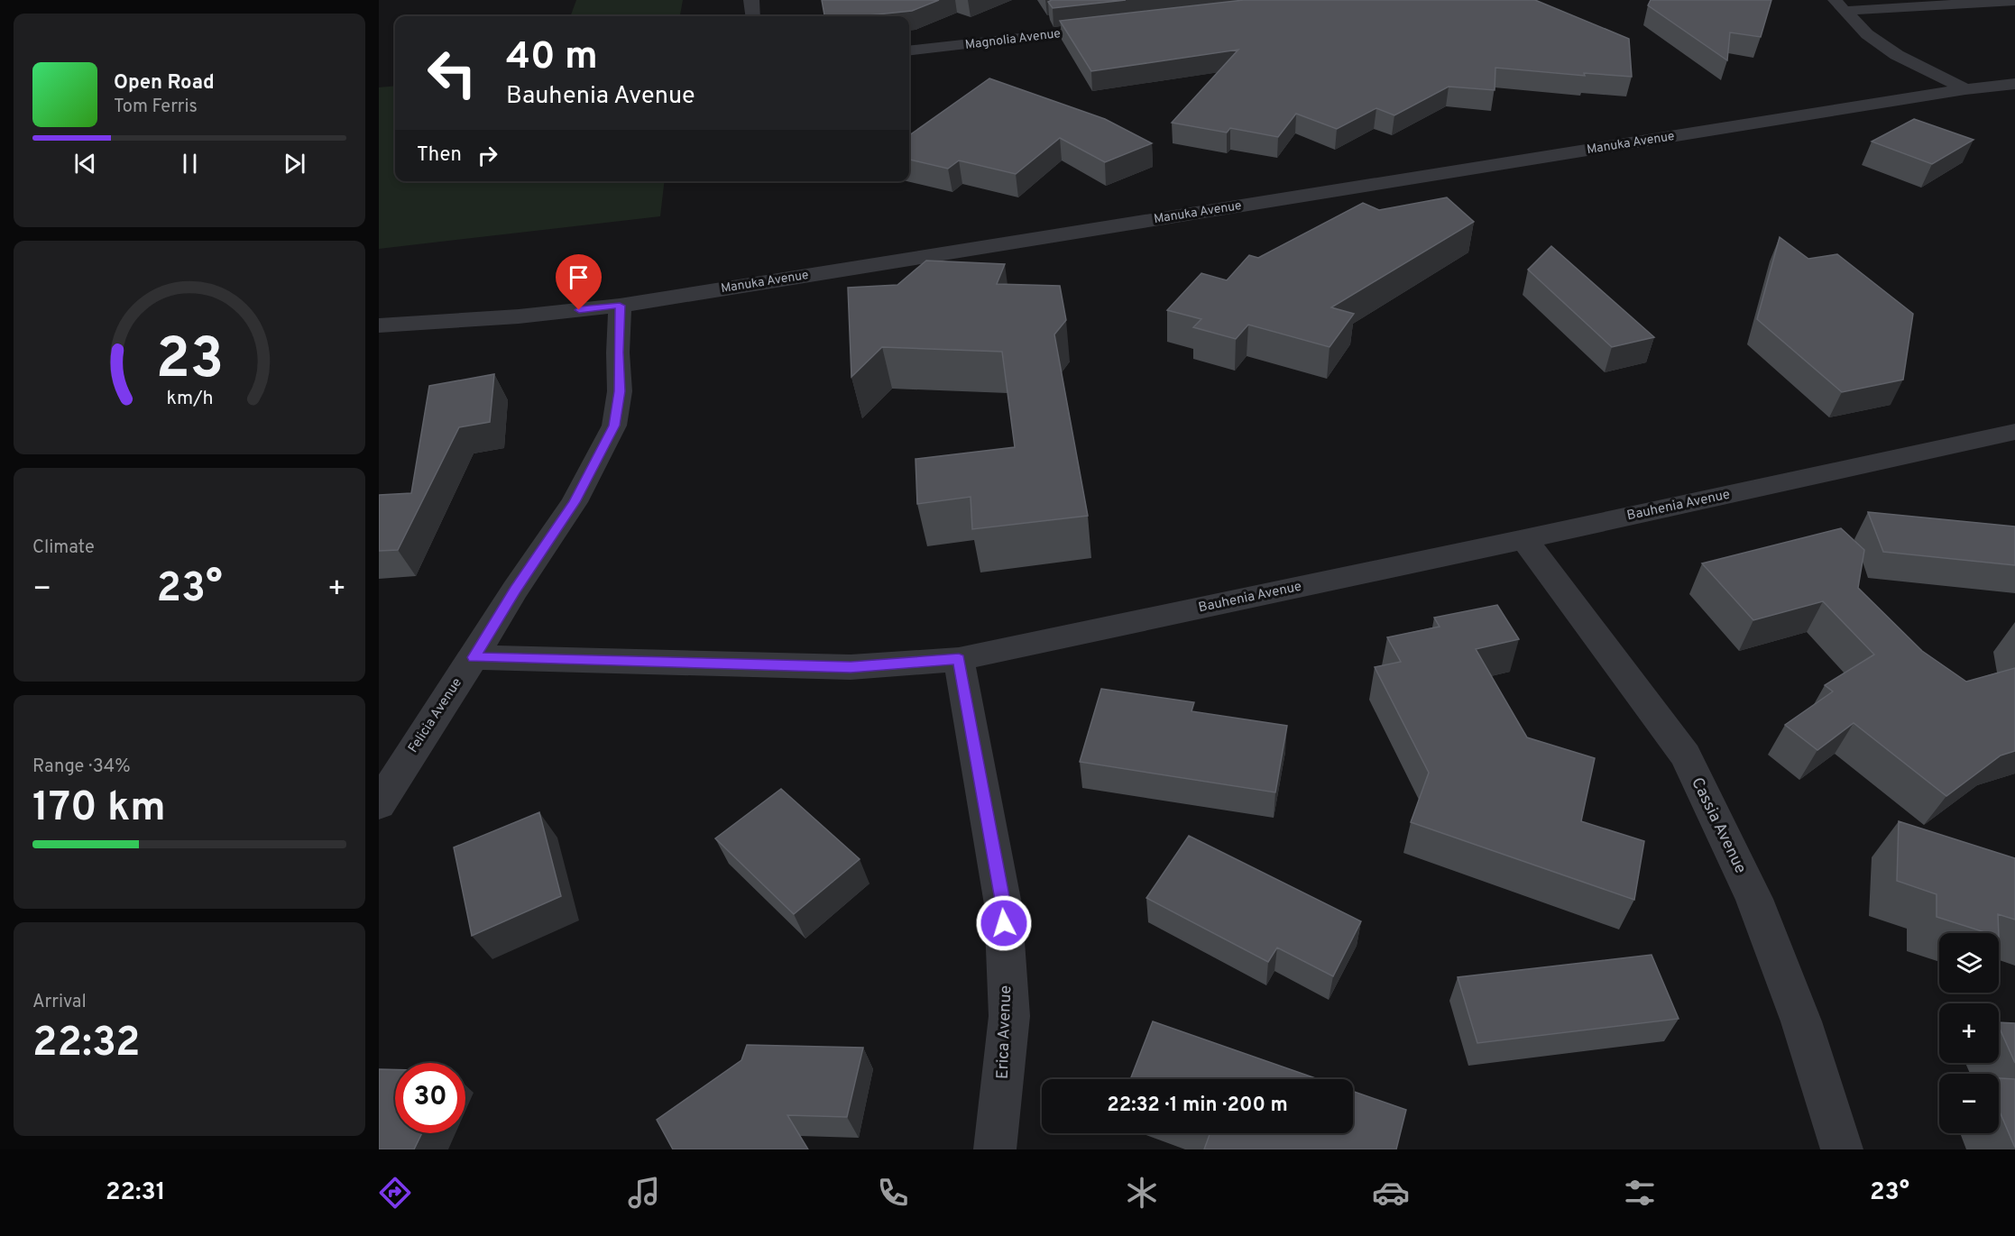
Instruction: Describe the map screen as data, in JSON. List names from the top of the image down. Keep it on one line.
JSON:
{"streets":{"street":["Magnolia Avenue","Manuka Avenue","Bauhenia Avenue","Felicia Avenue","Cassia Avenue","Erica Avenue"]},"crossings":[["Manuka Avenue","Felicia Avenue"],["Bauhenia Avenue","Felicia Avenue"],["Bauhenia Avenue","Cassia Avenue"],["Bauhenia Avenue","Erica Avenue"]],"page":{"turn":["40 m","Bauhenia Avenue"],"song":["Open Road","Tom Ferris"],"then":"Then","tile":["Climate",["Range · 34%","170 km"],["Arrival","22:32"]],"heat":["−","23°","+"],"map_buttons":["+","−"],"limit":"30","trip":"22:32 · 1 min · 200 m","tabs":["22:31","23°"],"gauge":["23","km/h"]}}
